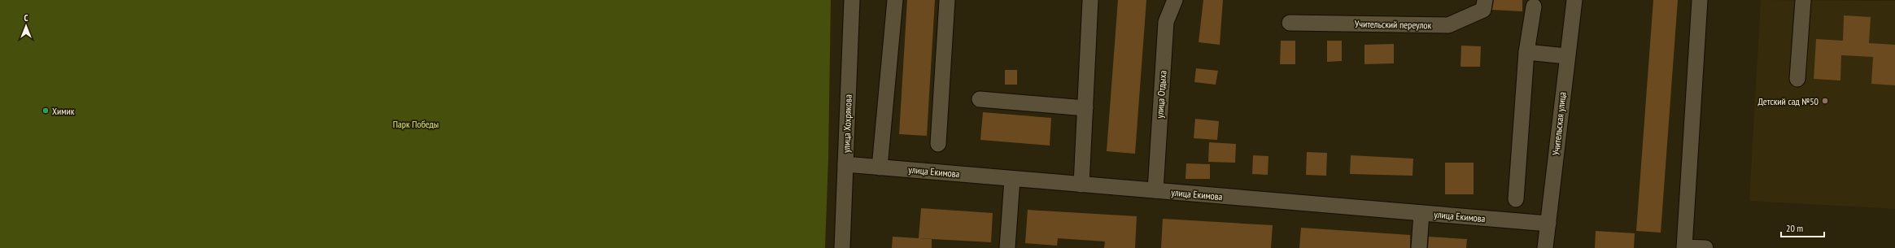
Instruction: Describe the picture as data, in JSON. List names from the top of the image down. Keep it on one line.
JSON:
{"streets":{"street":["Учительский переулок","улица Отдыха","улица Хохрякова","Учительская улица","улица Екимова"]},"crossings":[["улица Отдыха","улица Екимова"],["улица Хохрякова","улица Екимова"],["Учительская улица","улица Екимова"]],"parks":["Парк Победы"],"places":["Детский сад №50","Химик"],"scale_bar":"20 m","north":"top"}
